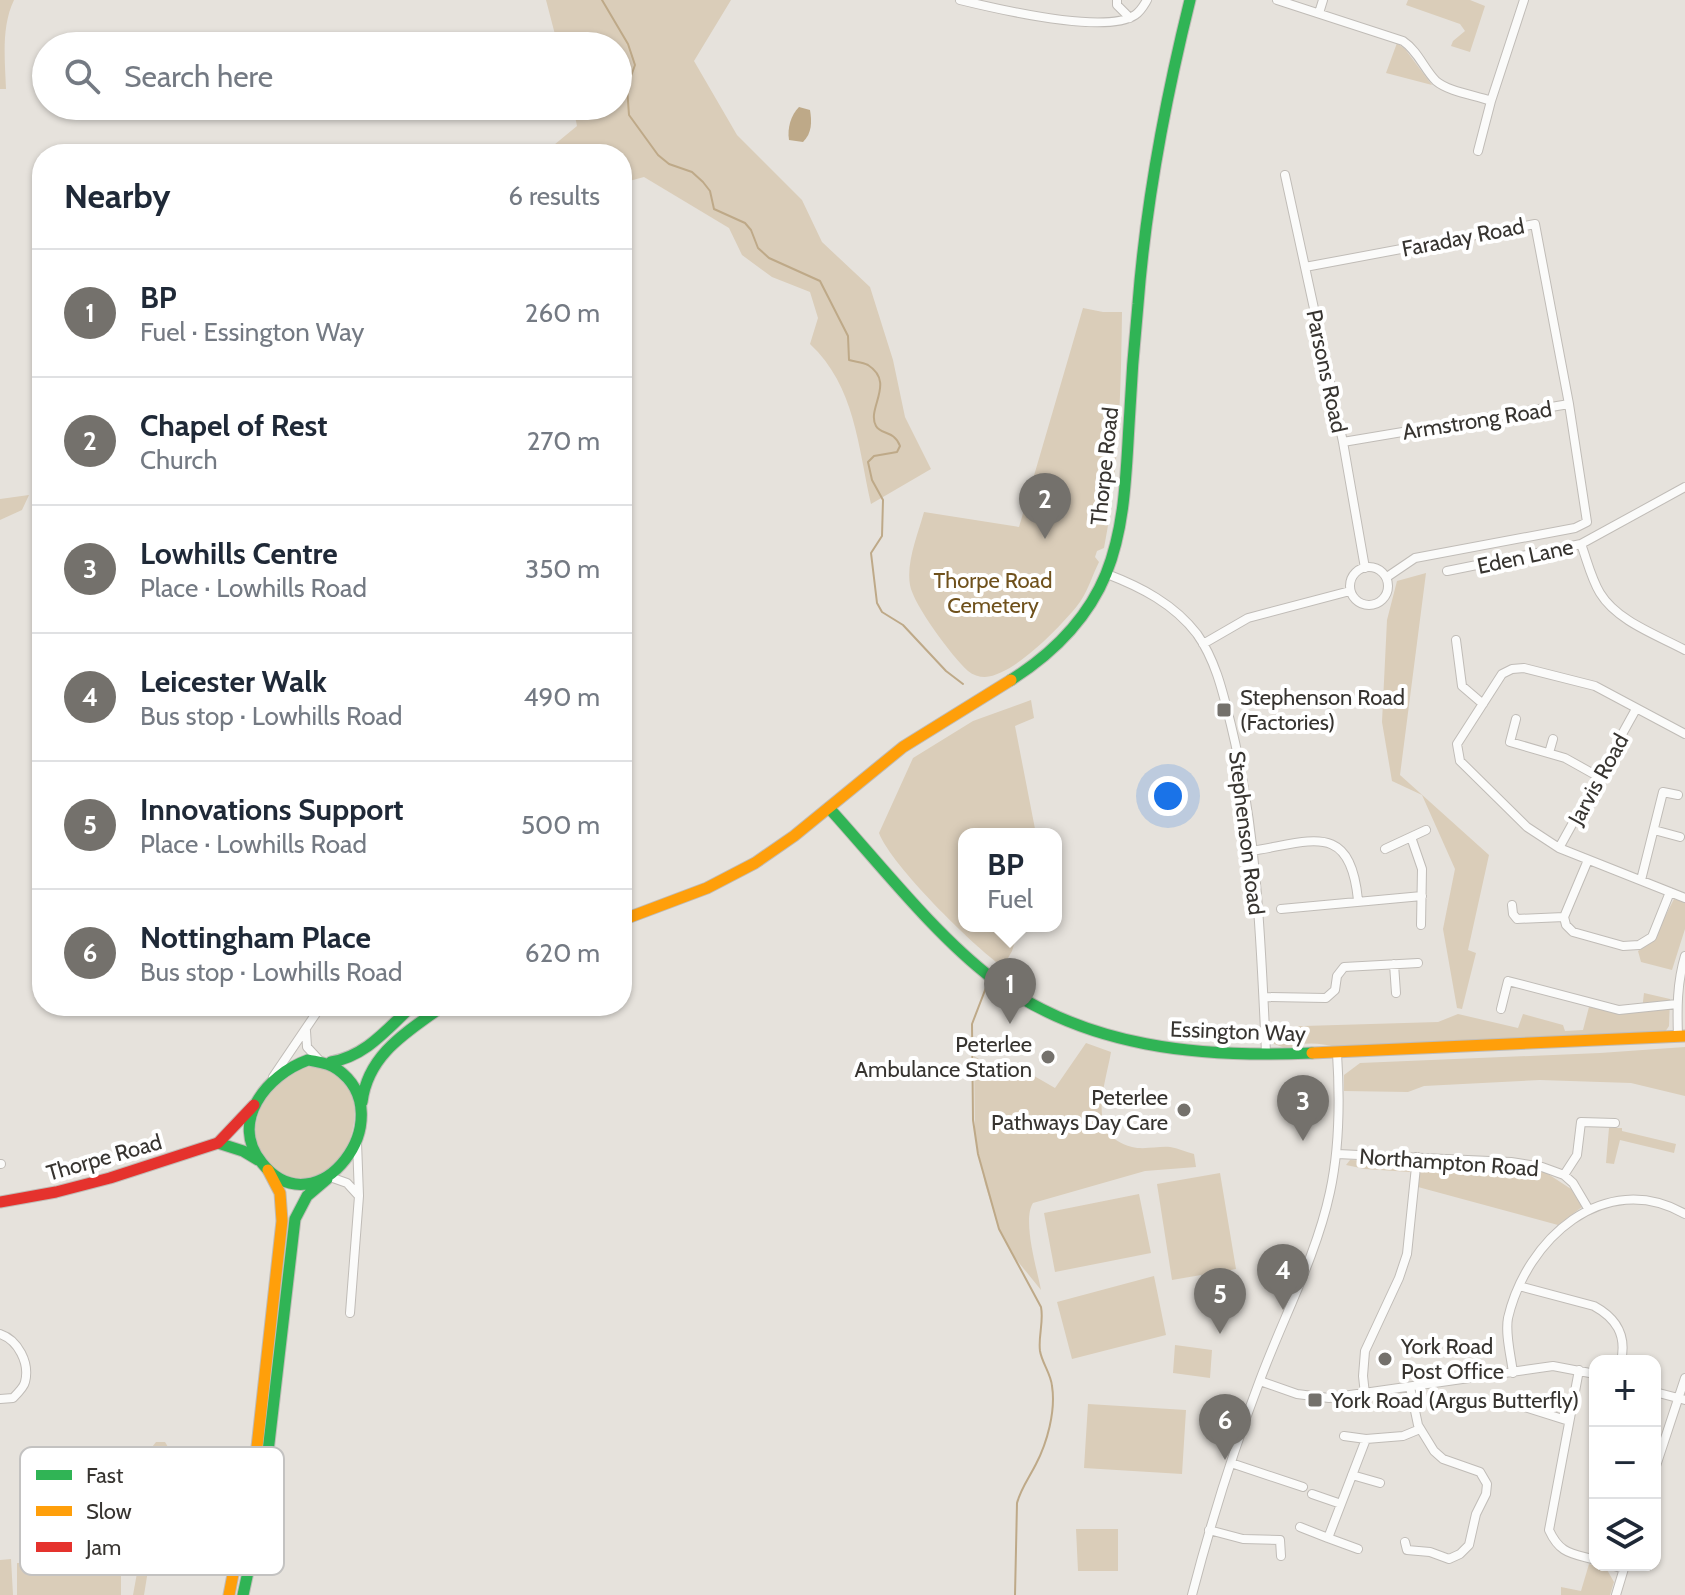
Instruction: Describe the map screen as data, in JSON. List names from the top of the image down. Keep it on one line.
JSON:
{"streets":{"main road":["Thorpe Road","Essington Way"],"street":["Faraday Road","Parsons Road","Armstrong Road","Eden Lane","Jarvis Road","Stephenson Road","Northampton Road"]},"crossings":[["Faraday Road","Parsons Road"],["Faraday Road","Armstrong Road"],["Parsons Road","Armstrong Road"],["Thorpe Road","Stephenson Road"],["Thorpe Road","Essington Way"],["Stephenson Road","Essington Way"]],"parks":["Thorpe Road Cemetery"],"places":{"transit":["Stephenson Road (Factories)","York Road (Argus Butterfly)"],"other":["Peterlee Ambulance Station","Peterlee Pathways Day Care","York Road Post Office"]},"legend":["Fast","Slow","Jam"],"page":{"search":"Search here","heading":["Nearby","6 results"],"list":[{"mark":"1","name":"BP","note":"Fuel · Essington Way","value":"260 m"},{"mark":"2","name":"Chapel of Rest","note":"Church","value":"270 m"},{"mark":"3","name":"Lowhills Centre","note":"Place · Lowhills Road","value":"350 m"},{"mark":"4","name":"Leicester Walk","note":"Bus stop · Lowhills Road","value":"490 m"},{"mark":"5","name":"Innovations Support","note":"Place · Lowhills Road","value":"500 m"},{"mark":"6","name":"Nottingham Place","note":"Bus stop · Lowhills Road","value":"620 m"}],"pins":["2","1","3","4","5","6"],"popup":["BP","Fuel"],"map_buttons":["+","−"]}}
